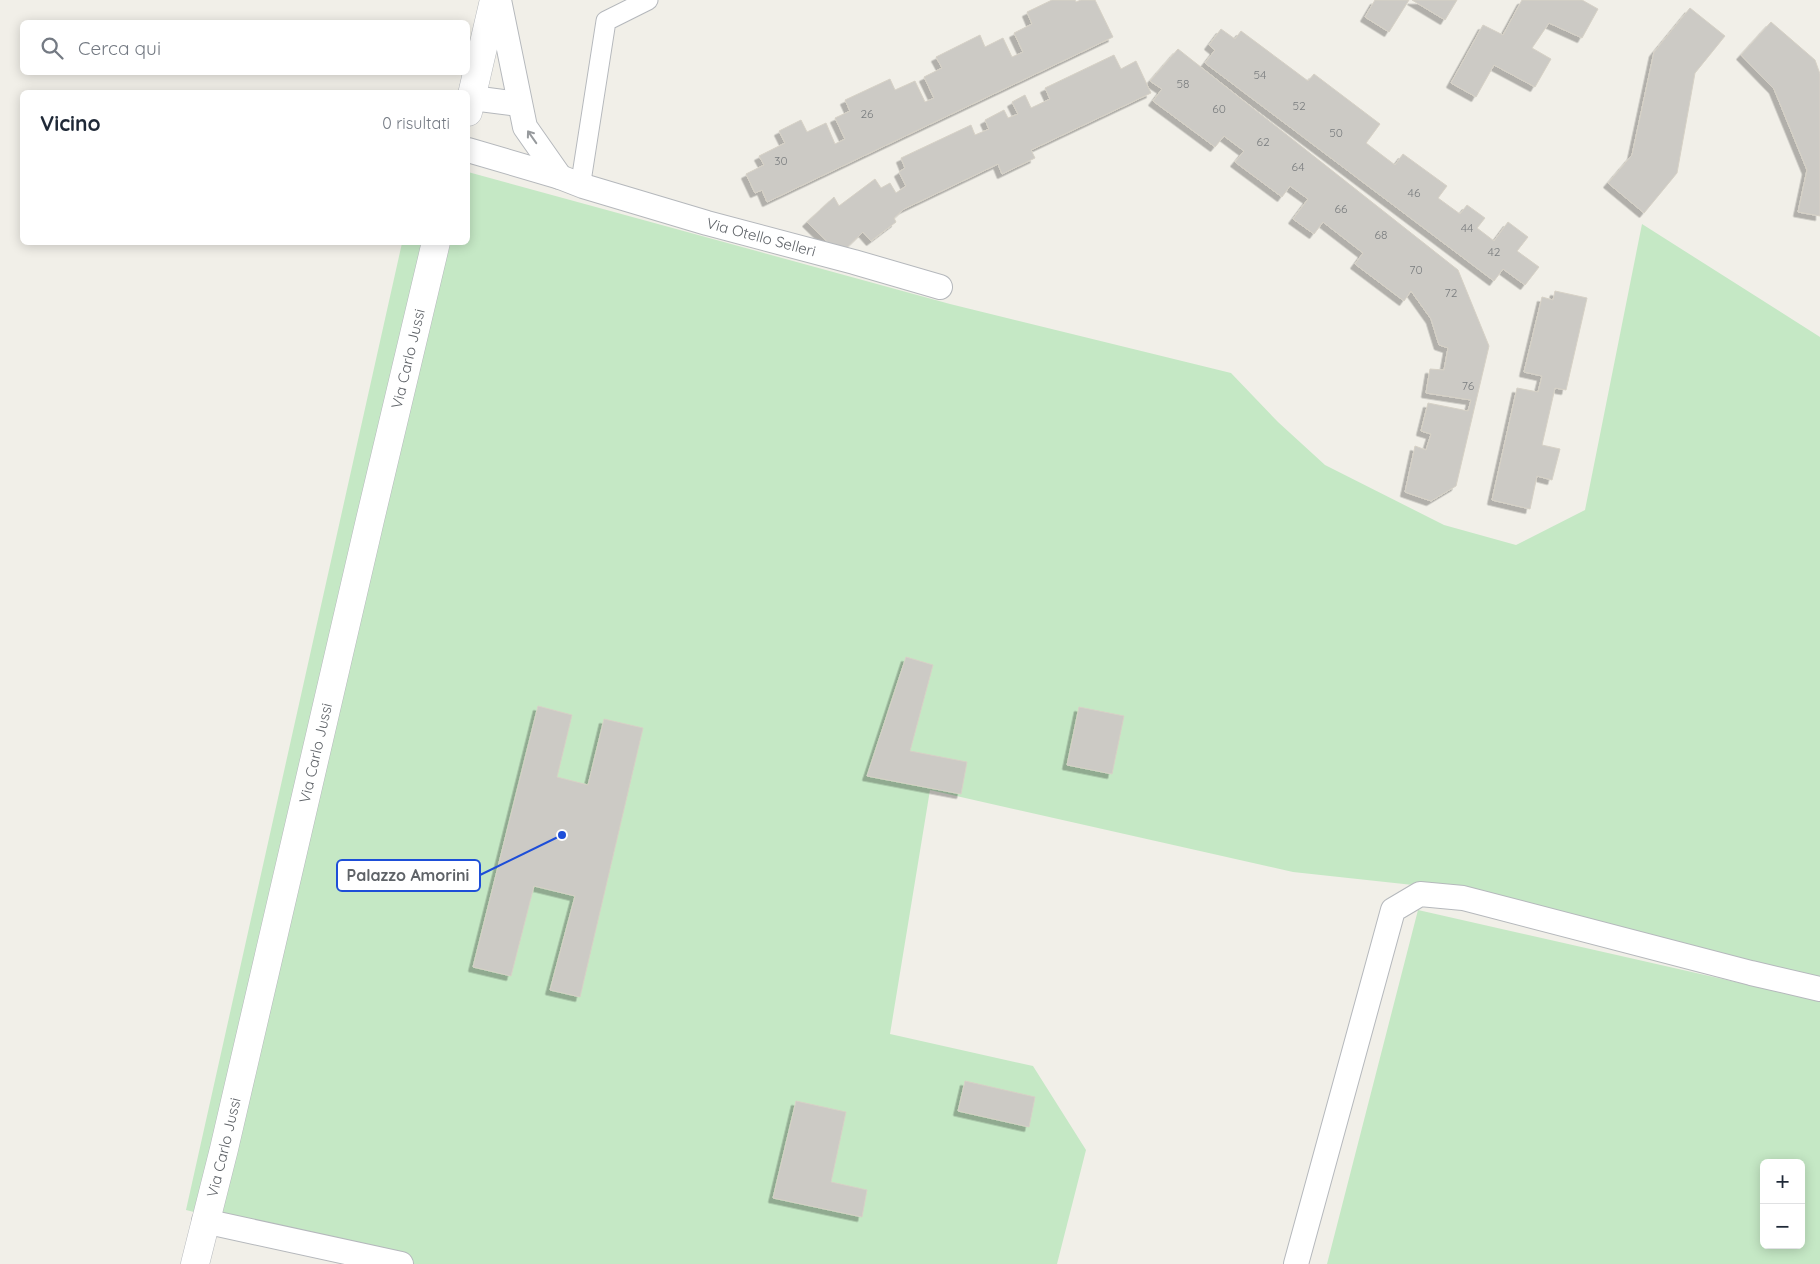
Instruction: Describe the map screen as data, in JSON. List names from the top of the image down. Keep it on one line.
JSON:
{"streets":{"street":["Via Otello Selleri","Via Carlo Jussi"]},"places":["Palazzo Amorini"],"house_numbers":["54","58","52","60","26","50","62","30","64","46","66","44","68","42","70","72","76"],"page":{"search":"Cerca qui","heading":["Vicino","0 risultati"],"map_buttons":["+","−"]}}
